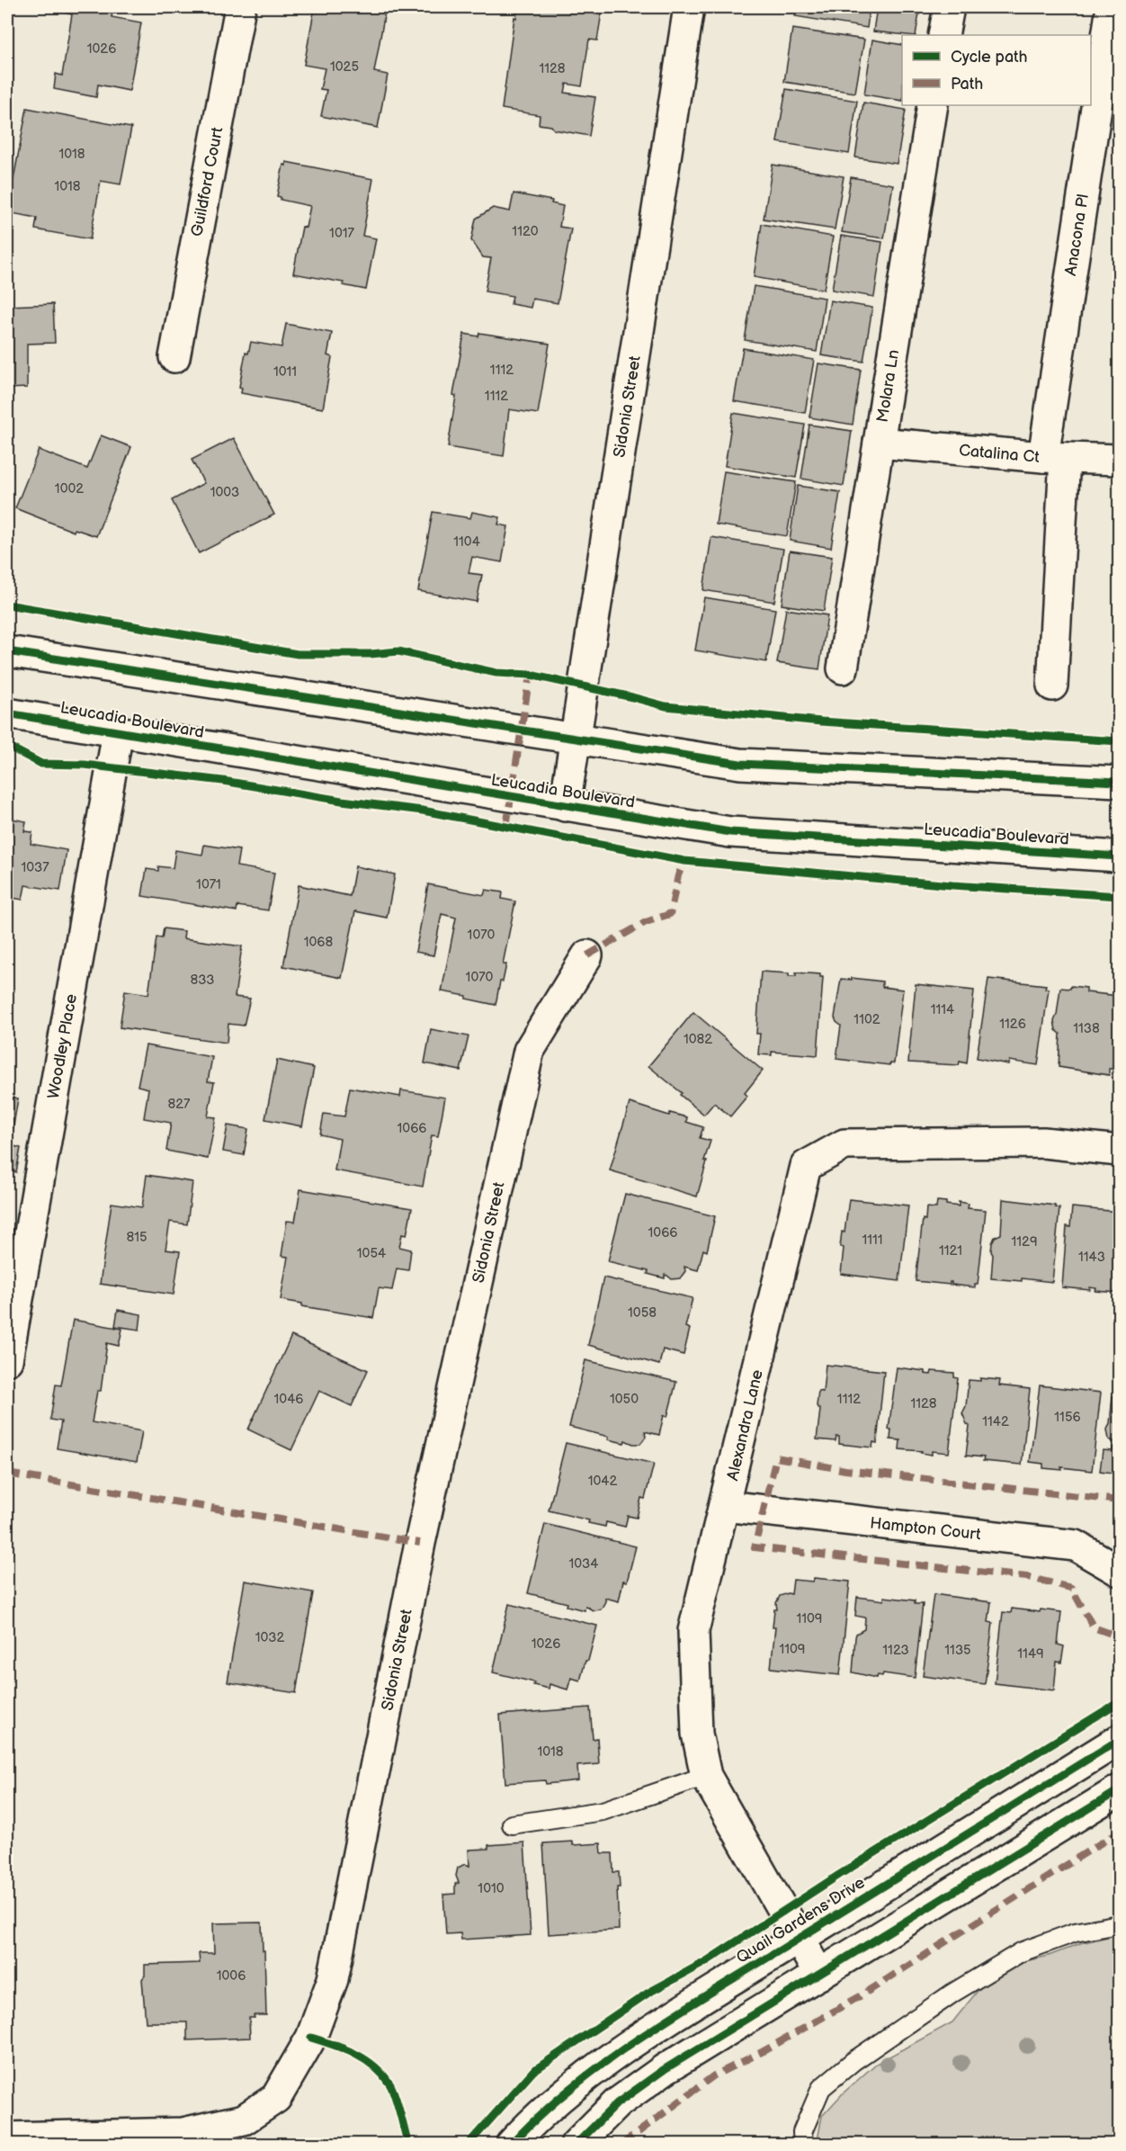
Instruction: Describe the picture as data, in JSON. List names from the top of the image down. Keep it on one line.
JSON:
{"streets":{"street":["Guildford Court","Anacona Pl","Molara Ln","Sidonia Street","Catalina Ct","Leucadia Boulevard","Woodley Place","Alexandra Lane","Hampton Court","Quail Gardens Drive"]},"crossings":[["Anacona Pl","Catalina Ct"],["Molara Ln","Catalina Ct"],["Sidonia Street","Leucadia Boulevard"],["Leucadia Boulevard","Woodley Place"],["Alexandra Lane","Hampton Court"],["Alexandra Lane","Quail Gardens Drive"]],"house_numbers":["1026","1025","1128","1018","1018","1120","1017","1112","1011","1112","1002","1003","1104","1037","1071","1070","1068","1070","833","1114","1102","1126","1138","1082","827","1066","1066","815","1111","1129","1121","1054","1143","1058","1046","1050","1112","1128","1156","1142","1042","1034","1109","1032","1026","1109","1123","1135","1149","1018","1010","1006"],"legend":["Cycle path","Path"]}
